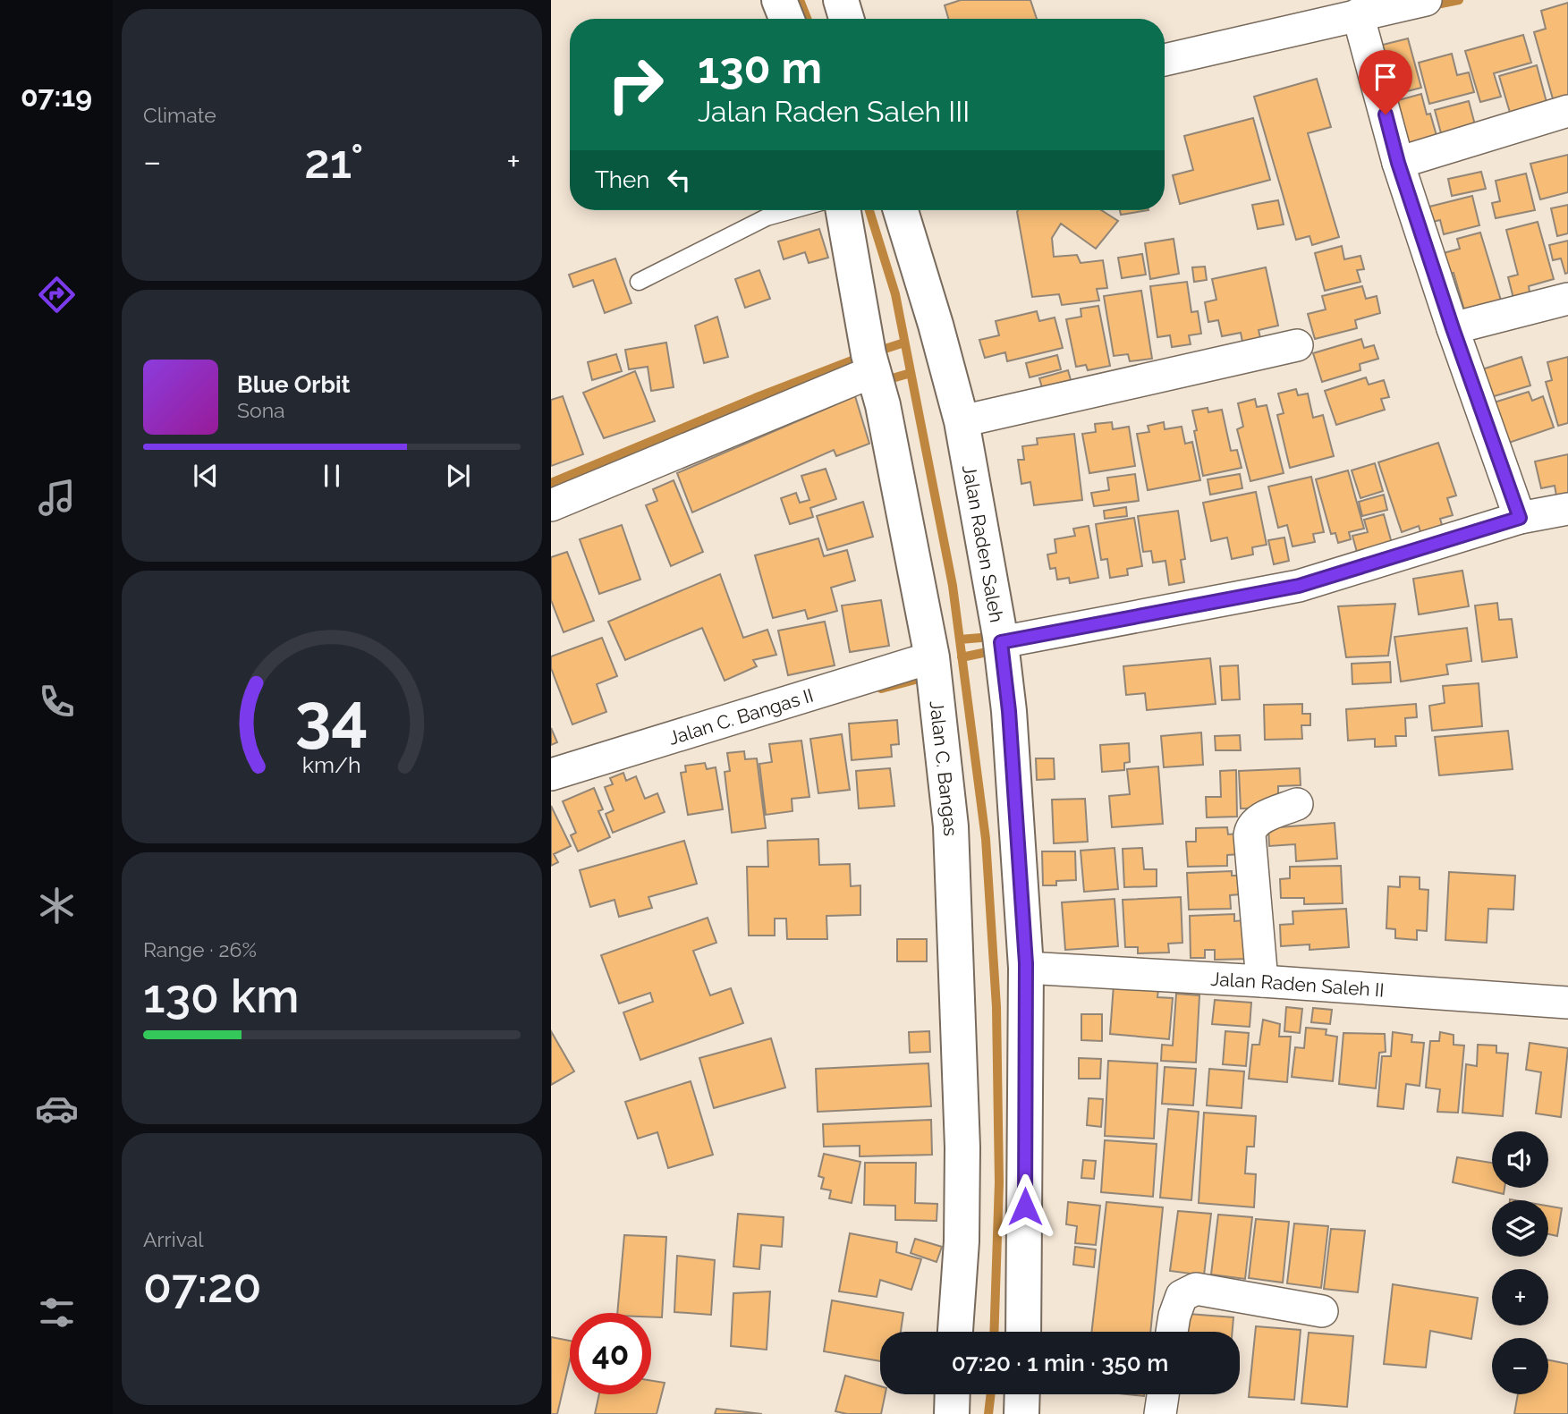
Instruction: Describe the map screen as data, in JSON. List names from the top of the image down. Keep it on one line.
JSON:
{"streets":{"street":["Jalan Raden Saleh","Jalan C. Bangas II","Jalan C. Bangas","Jalan Raden Saleh II"]},"crossings":[["Jalan Raden Saleh","Jalan Raden Saleh II"],["Jalan C. Bangas II","Jalan C. Bangas"]],"page":{"tabs":"07:19","tile":["Climate",["Range · 26%","130 km"],["Arrival","07:20"]],"turn":["130 m","Jalan Raden Saleh III"],"heat":["−","21°","+"],"then":"Then","song":["Blue Orbit","Sona"],"map_buttons":["+","−"],"limit":"40","trip":"07:20 · 1 min · 350 m","gauge":["34","km/h"]}}
